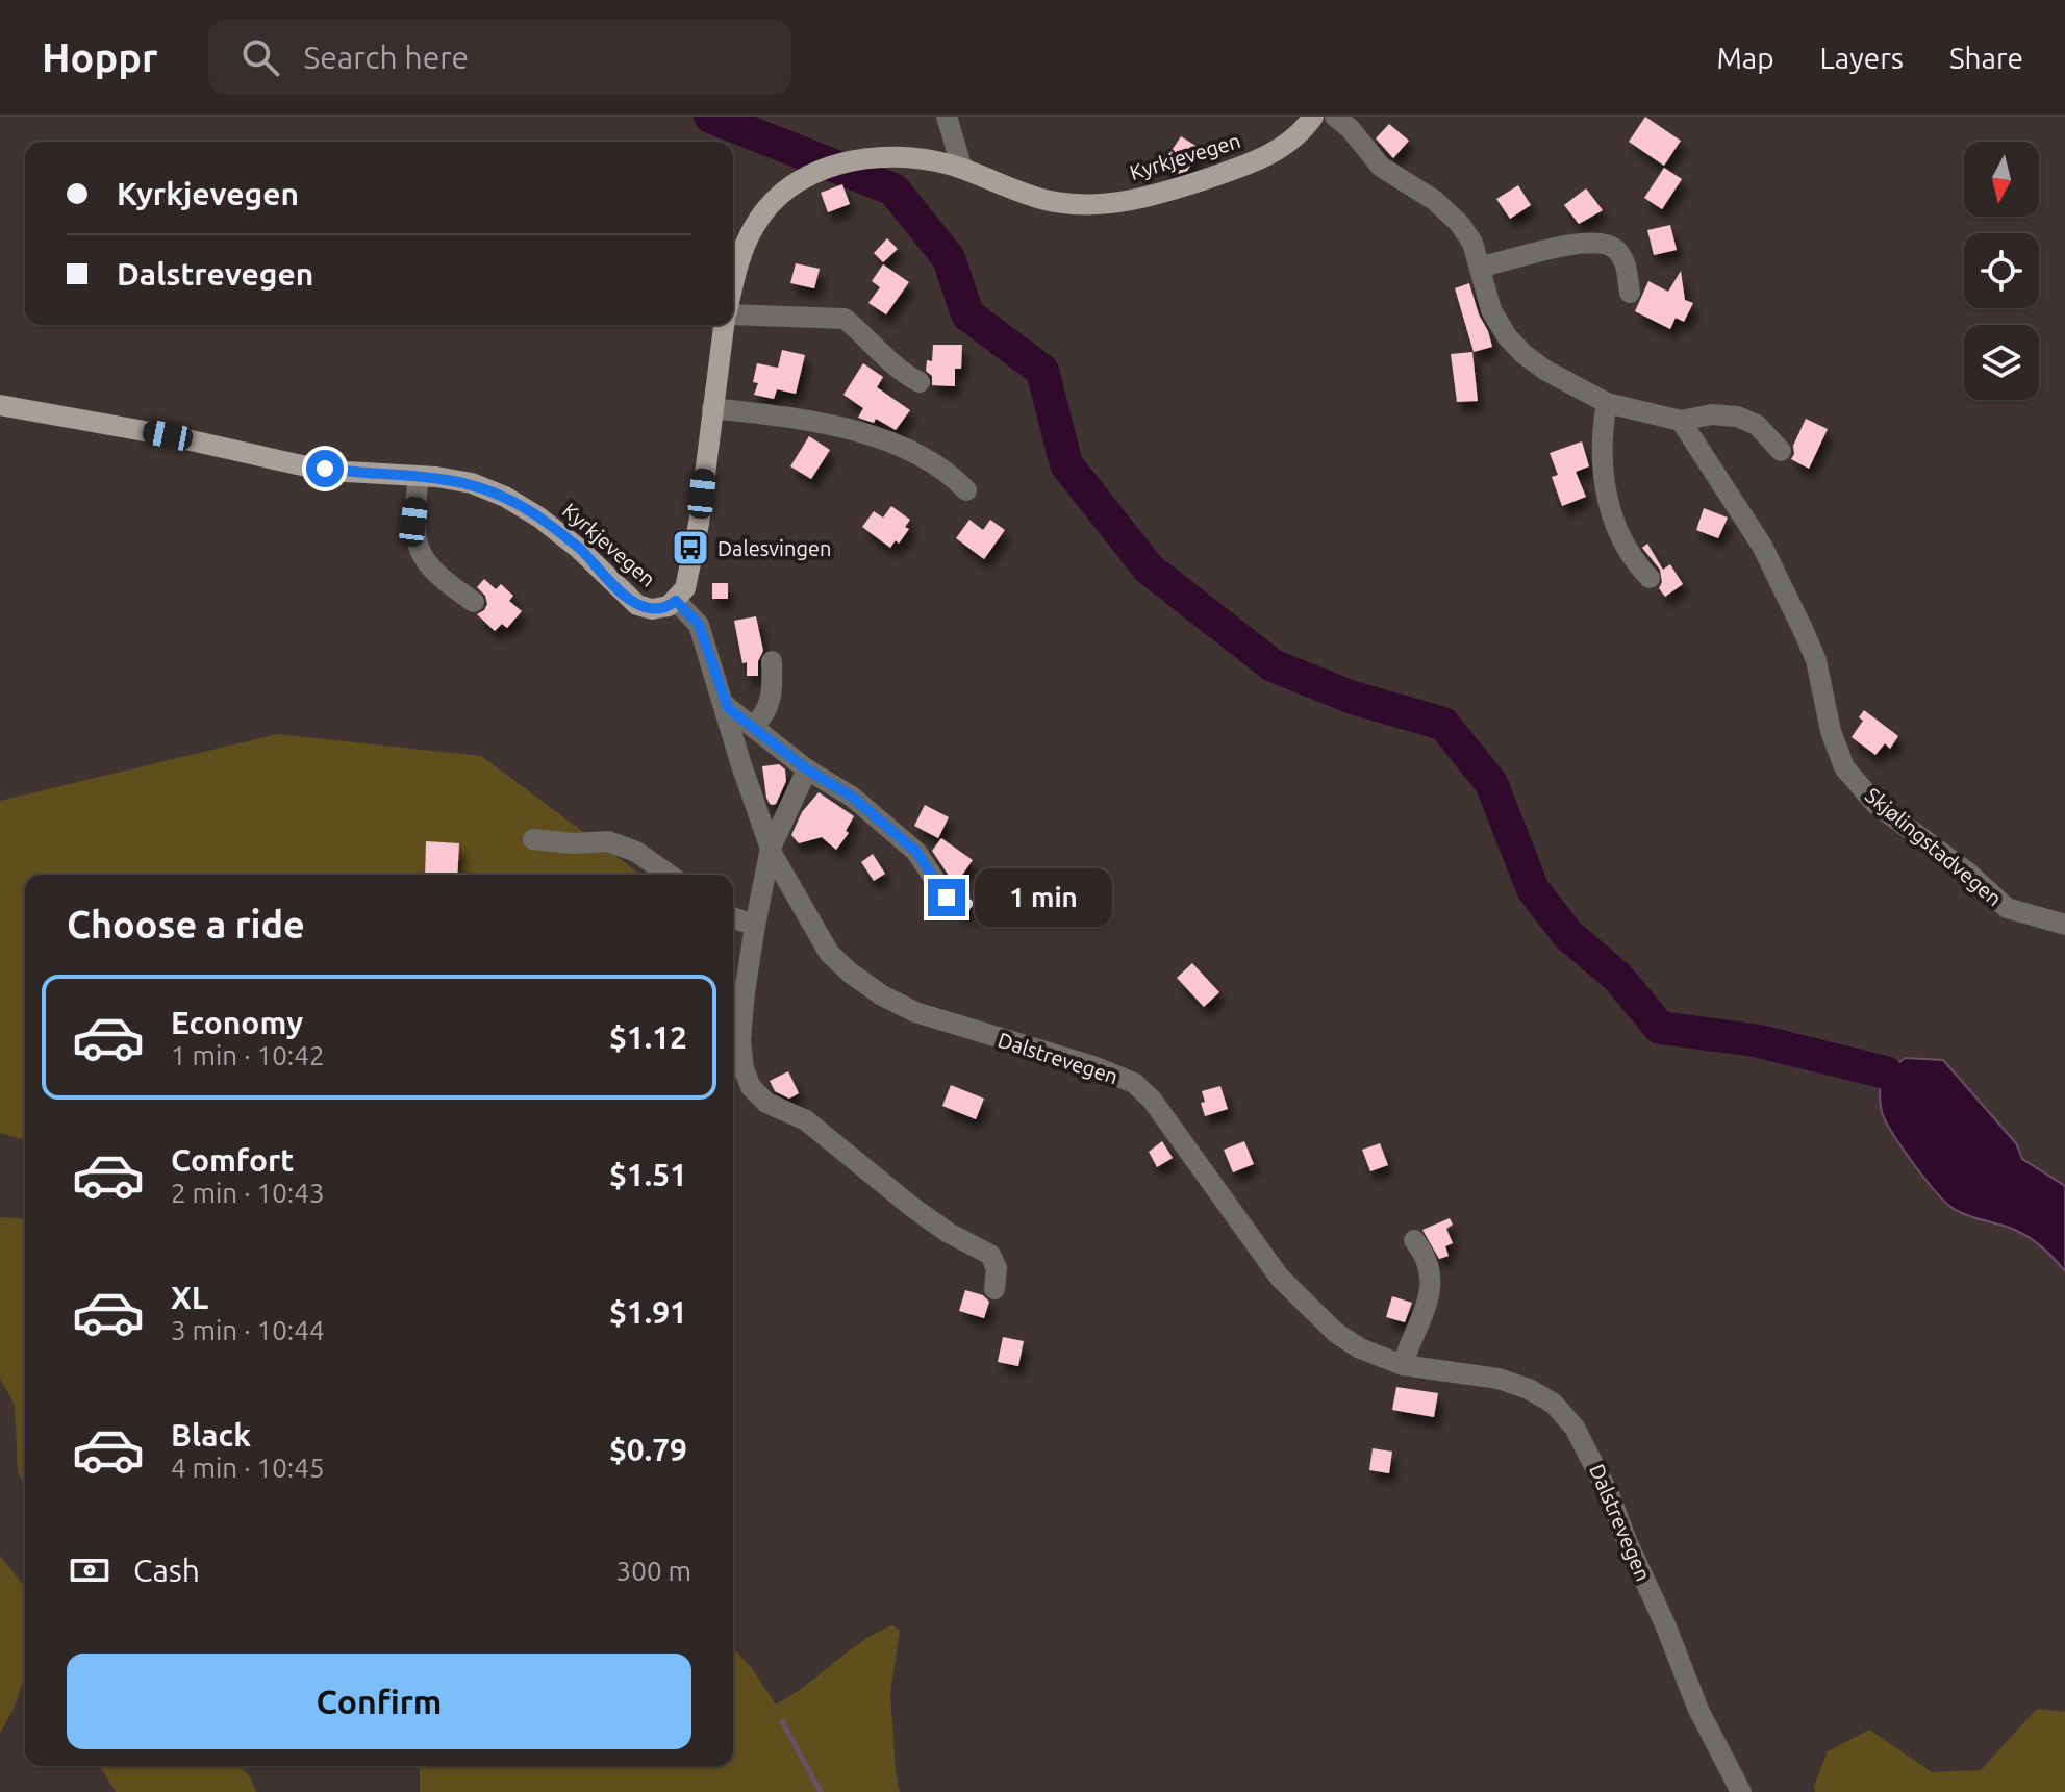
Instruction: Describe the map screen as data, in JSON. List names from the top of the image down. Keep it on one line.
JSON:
{"streets":{"main road":["Kyrkjevegen"],"street":["Skjølingstadvegen","Dalstrevegen"]},"crossings":[["Kyrkjevegen","Dalstrevegen"]],"places":{"bus stop":["Dalesvingen"]},"north":"bottom","page":{"header":"Hoppr","search":"Search here","nav":["Map","Layers","Share"],"banner":["Kyrkjevegen","Dalstrevegen"],"bubble":"1 min","heading":"Choose a ride","list":[{"name":"Economy","note":"1 min · 10:42","value":"$1.12"},{"name":"Comfort","note":"2 min · 10:43","value":"$1.51"},{"name":"XL","note":"3 min · 10:44","value":"$1.91"},{"name":"Black","note":"4 min · 10:45","value":"$0.79"}],"pay":["Cash","300 m"],"buttons":"Confirm"}}
